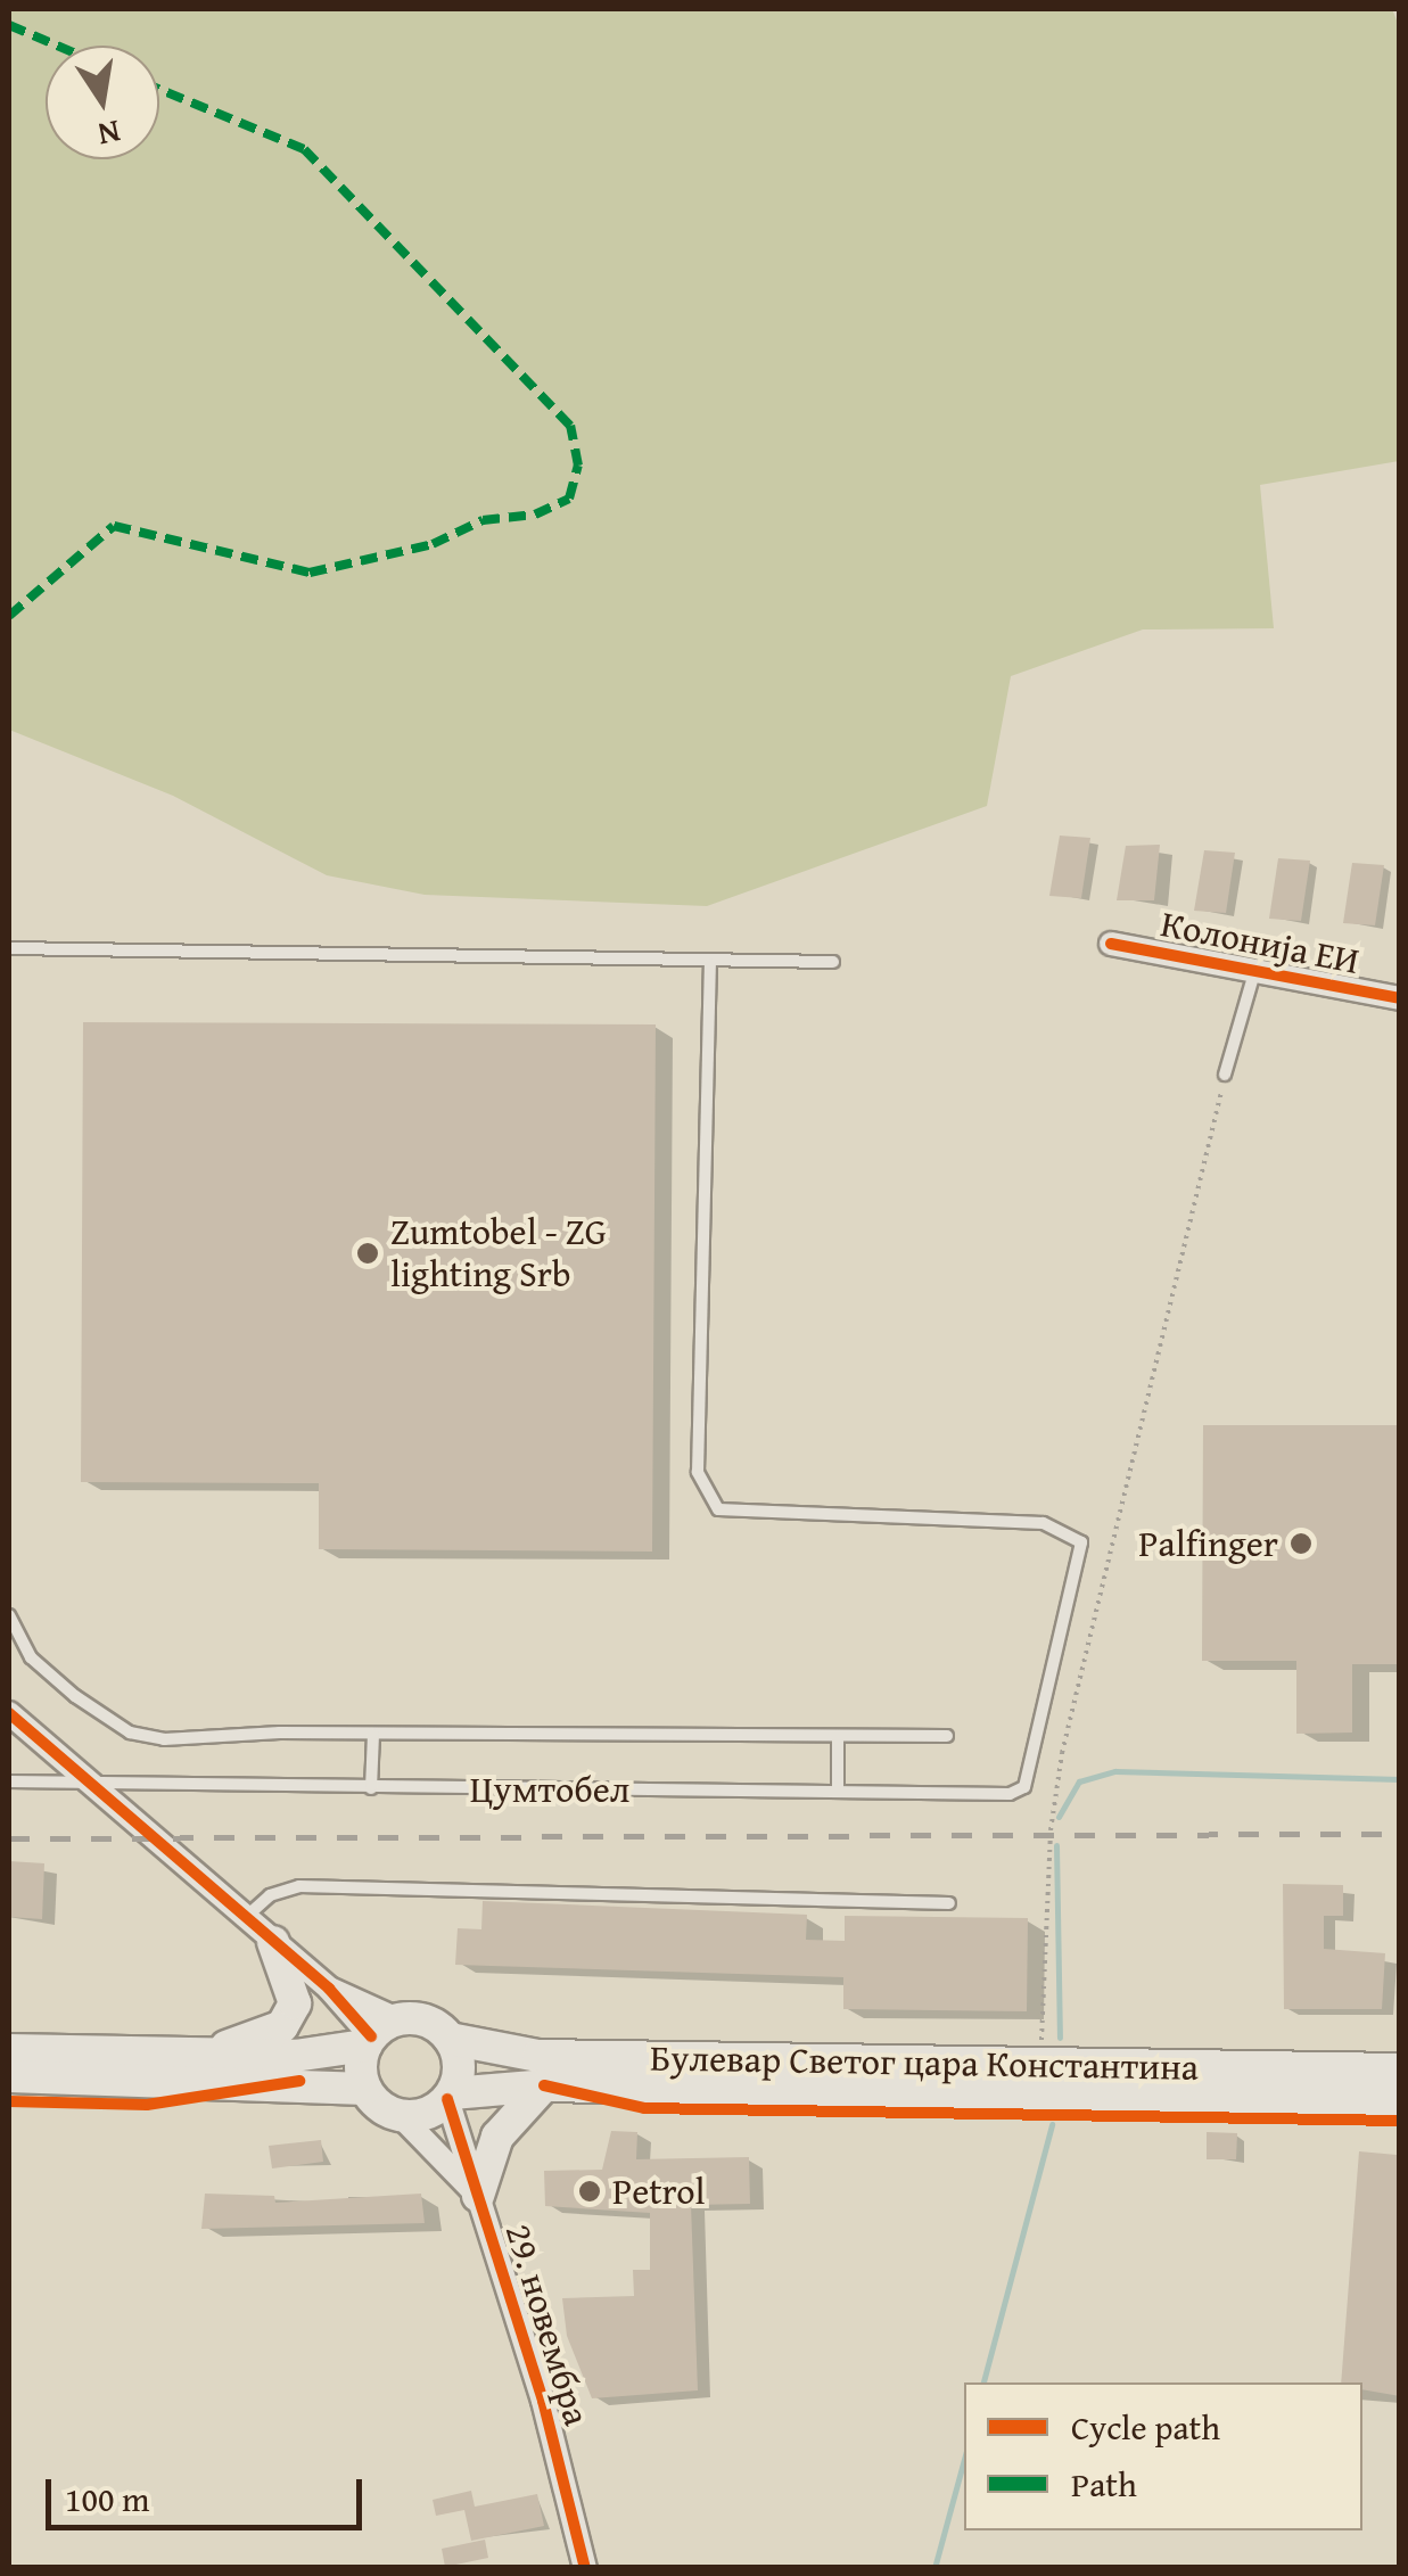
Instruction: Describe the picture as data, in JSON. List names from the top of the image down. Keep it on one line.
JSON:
{"streets":{"main road":["Булевар Светог цара Константина"],"street":["Колонија ЕИ","29. новембра"],"lane":["Цумтобел"]},"crossings":[["Булевар Светог цара Константина","29. новембра"]],"places":["Zumtobel - ZG lighting Srb","Palfinger","Petrol"],"legend":["Cycle path","Path"],"scale_bar":"100 m","north":"bottom"}
